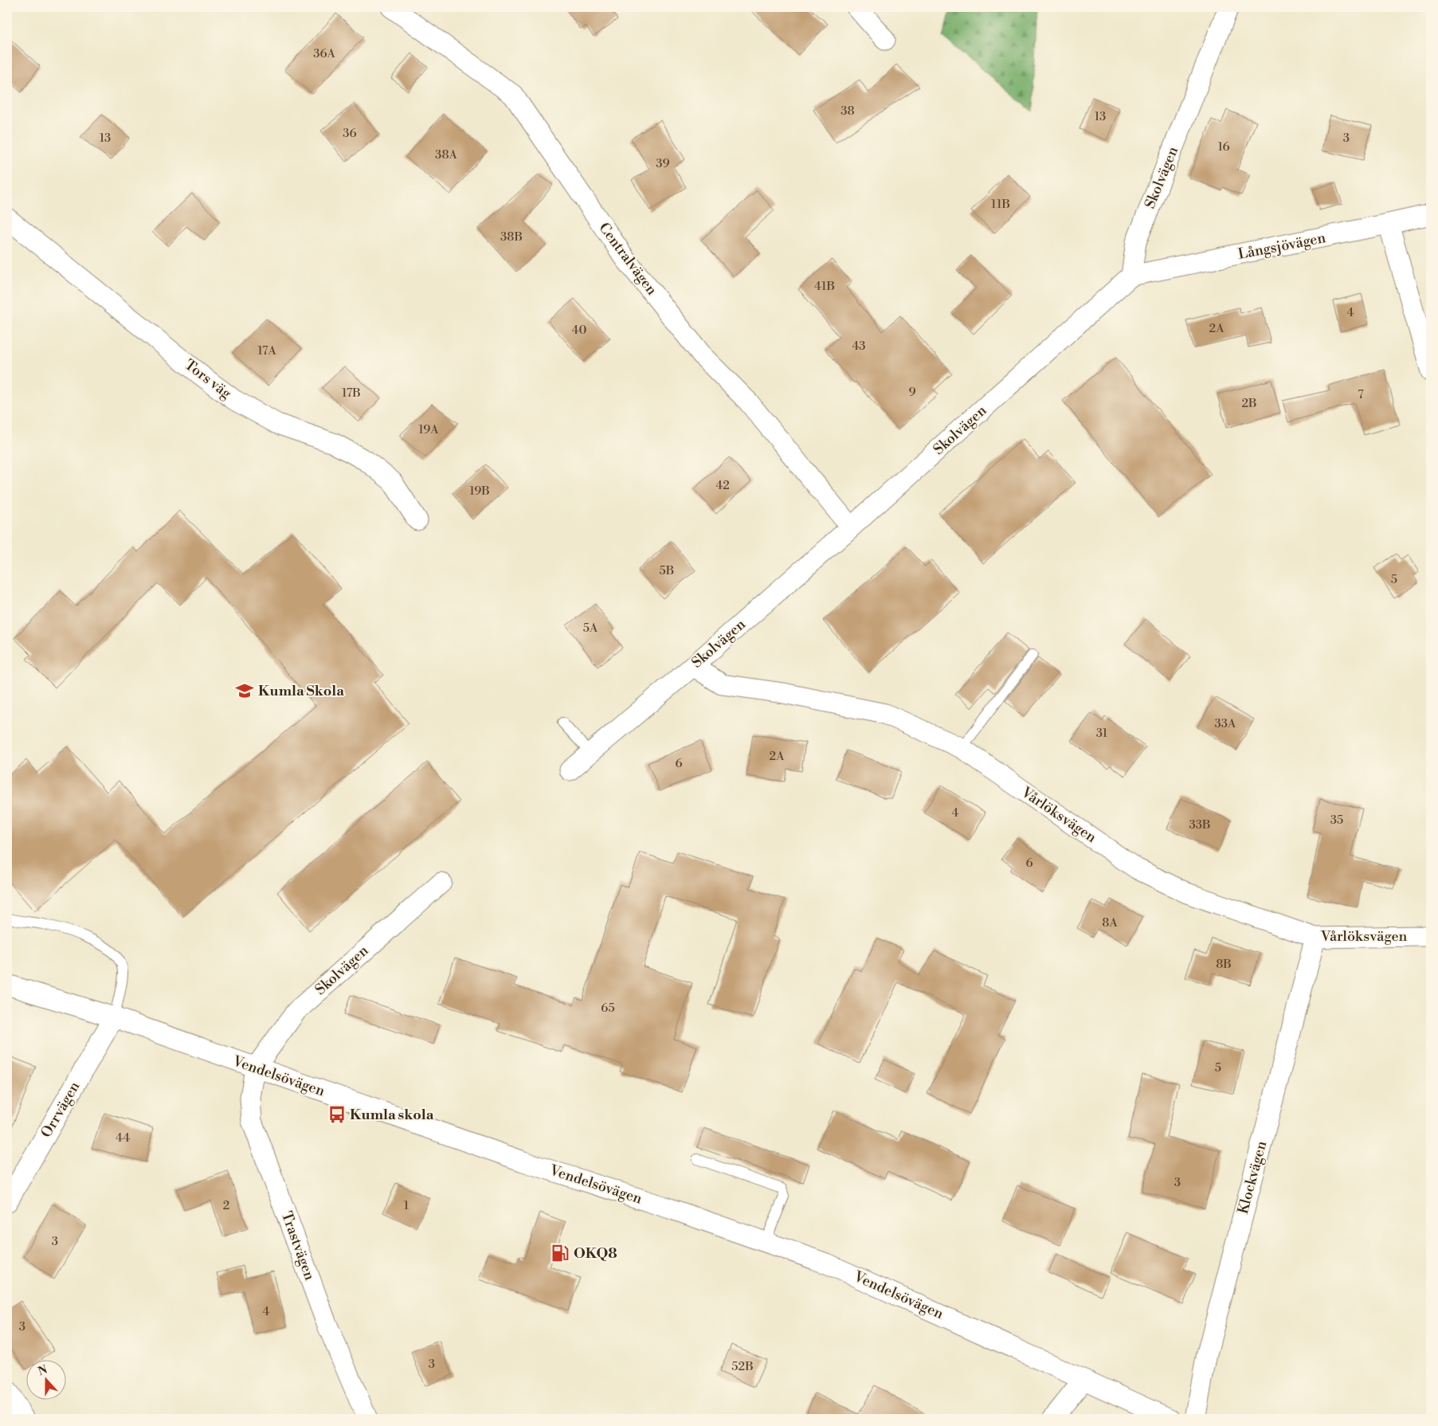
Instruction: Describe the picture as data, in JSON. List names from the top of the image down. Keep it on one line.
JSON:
{"streets":{"street":["Skolvägen","Långsjövägen","Centralvägen","Tors väg","Vårlöksvägen","Vendelsövägen","Orrvägen","Klockvägen","Trastvägen"]},"crossings":[["Skolvägen","Långsjövägen"],["Skolvägen","Centralvägen"],["Skolvägen","Vårlöksvägen"],["Skolvägen","Vendelsövägen"],["Skolvägen","Trastvägen"],["Vårlöksvägen","Klockvägen"],["Vendelsövägen","Orrvägen"],["Vendelsövägen","Trastvägen"]],"places":{"school or university":["Kumla Skola"],"bus stop":["Kumla skola"],"fuel station":["OKQ8"]},"house_numbers":["36A","38","13","36","13","3","16","38A","39","11B","38B","41B","4","2A","40","43","17A","9","17B","7","2B","19A","42","19B","5B","5","5A","33A","31","2A","6","4","35","33B","6","8A","8B","65","5","44","3","2","1","3","4","3","3","52B"],"north":"top"}
